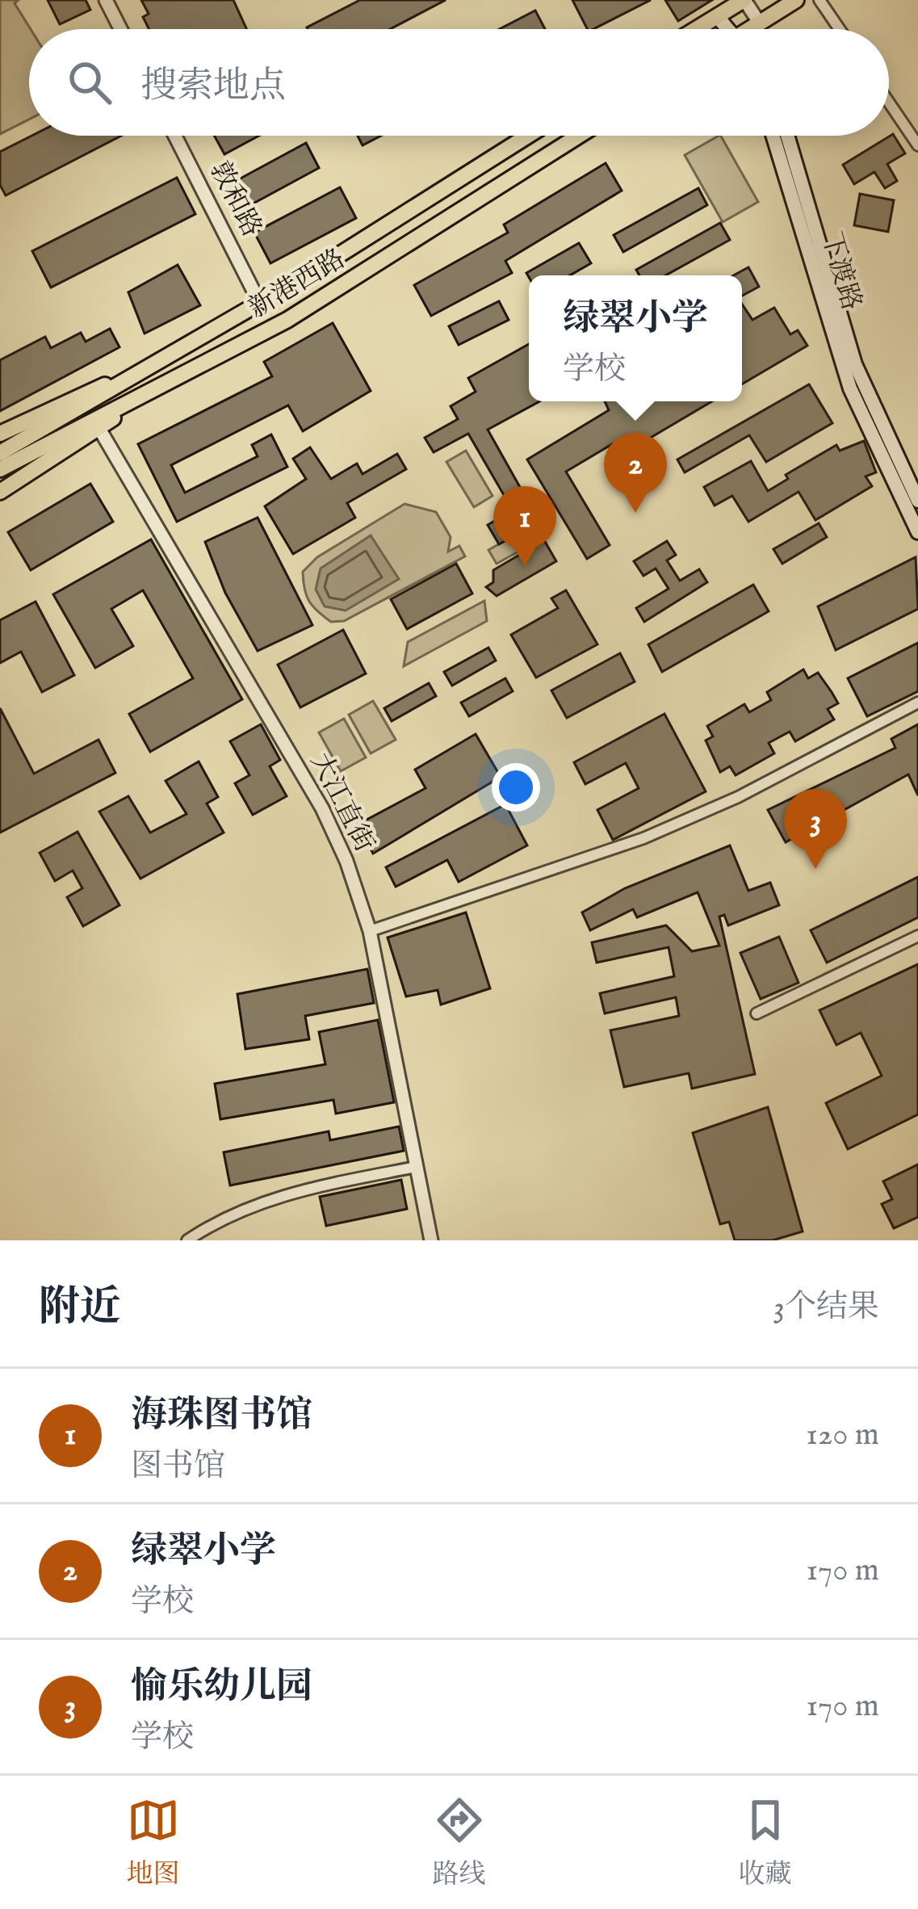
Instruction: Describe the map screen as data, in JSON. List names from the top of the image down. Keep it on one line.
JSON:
{"streets":{"main road":["下渡路","新港西路"],"street":["敦和路","大江直街"]},"crossings":[["敦和路","新港西路"]],"page":{"search":"搜索地点","popup":["绿翠小学","学校"],"pins":["2","1","3"],"heading":["附近","3个结果"],"list":[{"mark":"1","name":"海珠图书馆","note":"图书馆","value":"120 m"},{"mark":"2","name":"绿翠小学","note":"学校","value":"170 m"},{"mark":"3","name":"愉乐幼儿园","note":"学校","value":"170 m"}],"nav":["地图","路线","收藏"]}}
